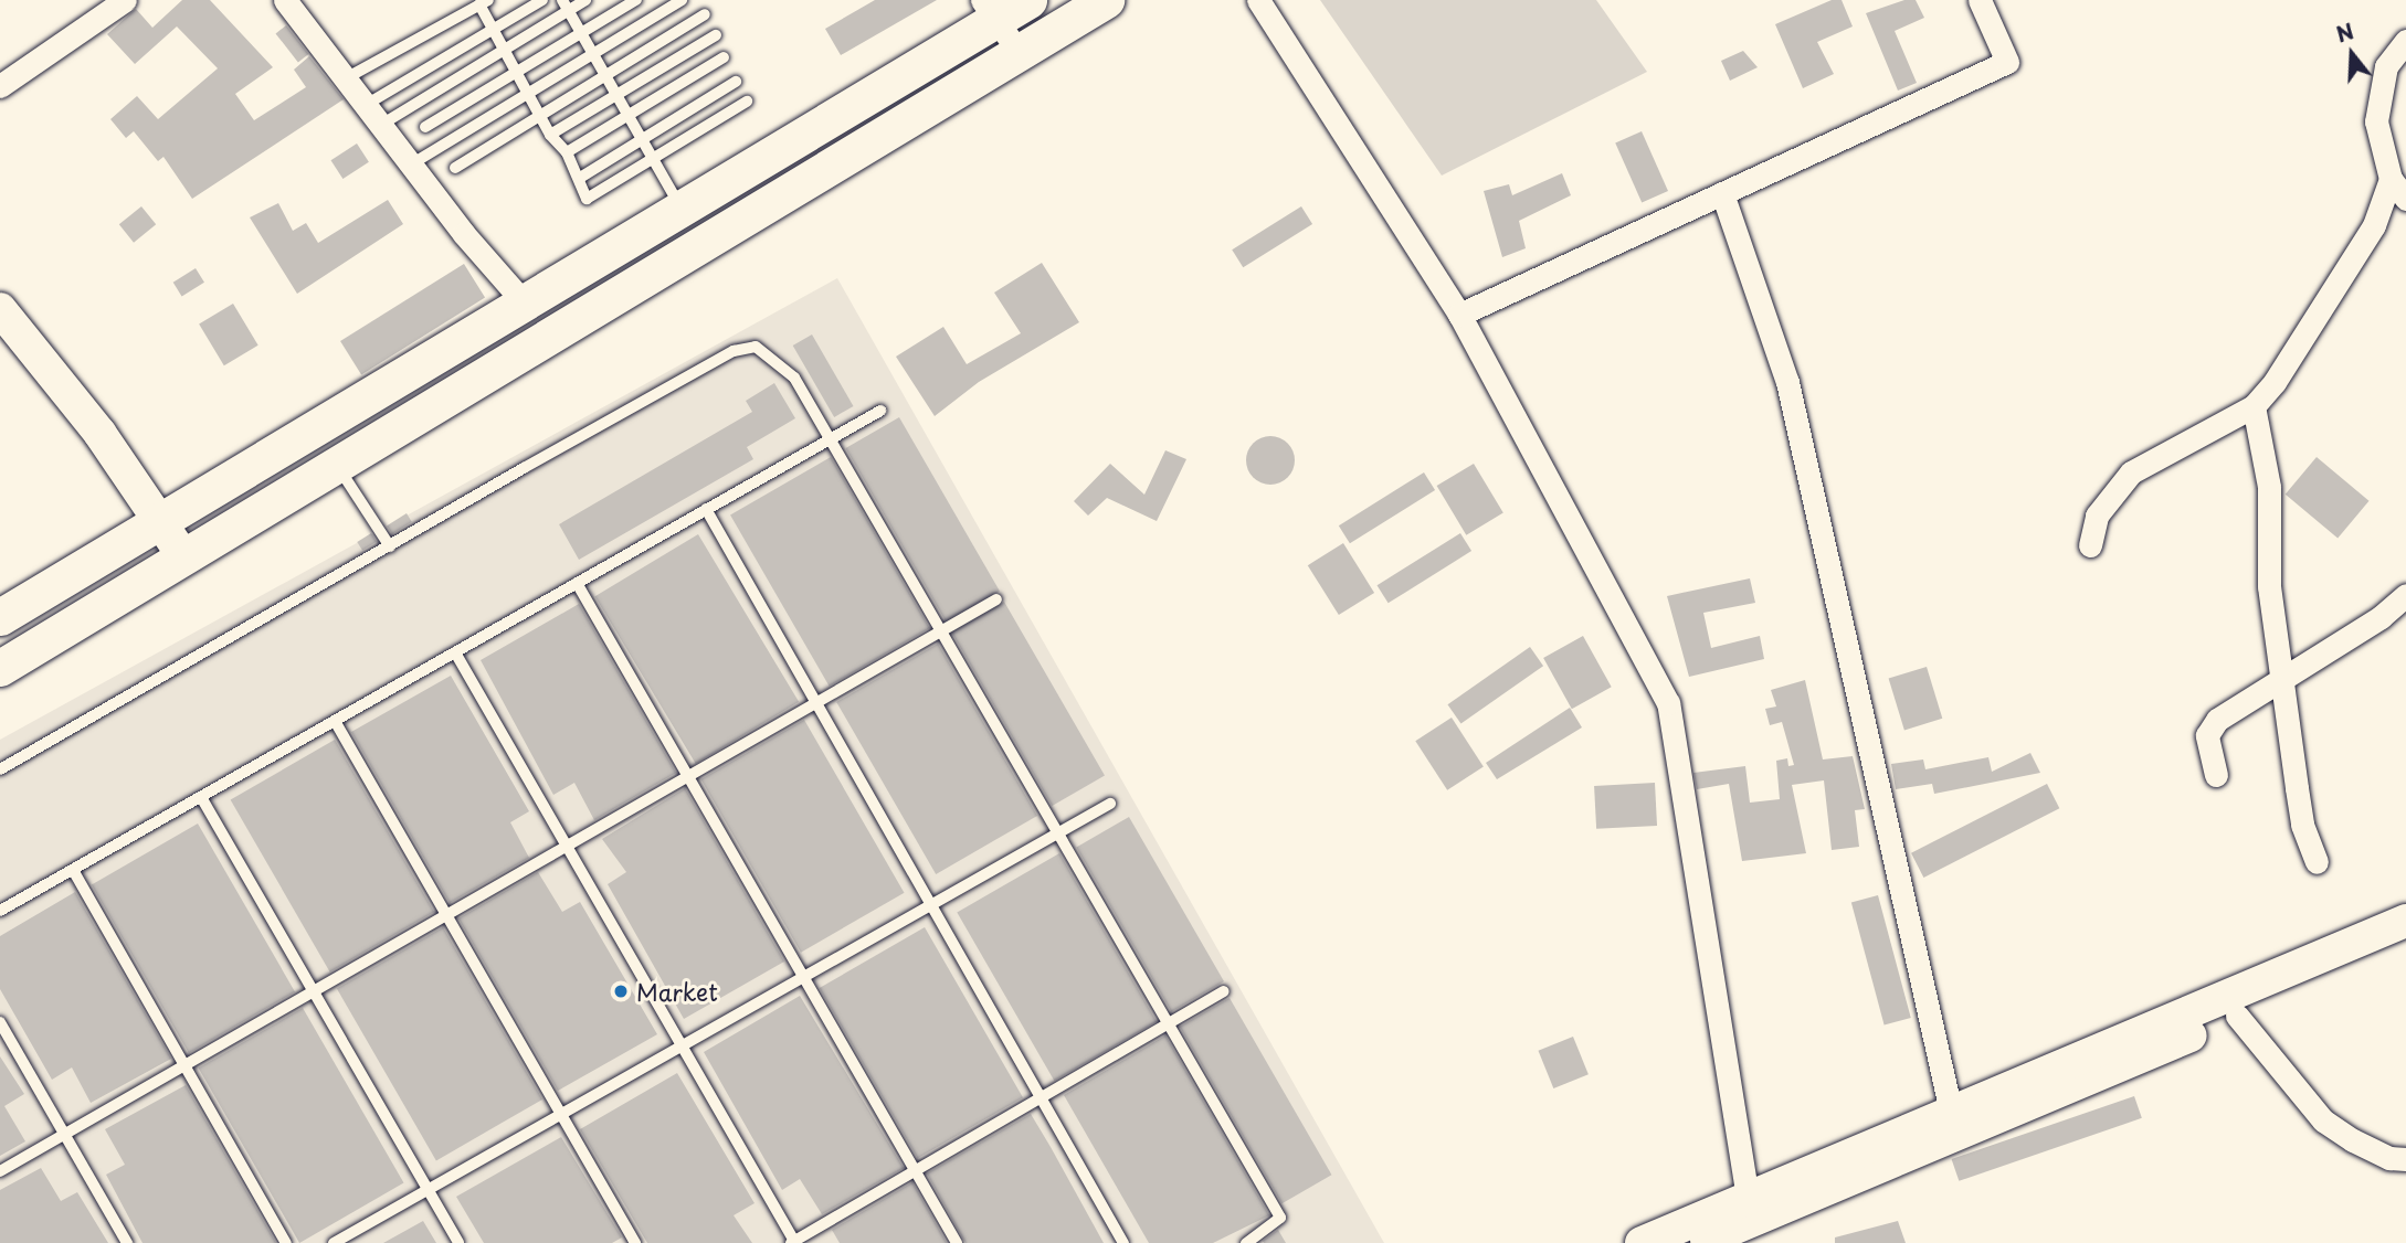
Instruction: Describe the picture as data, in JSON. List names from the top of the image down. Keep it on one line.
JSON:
{"places":["Market"],"north":"top"}
